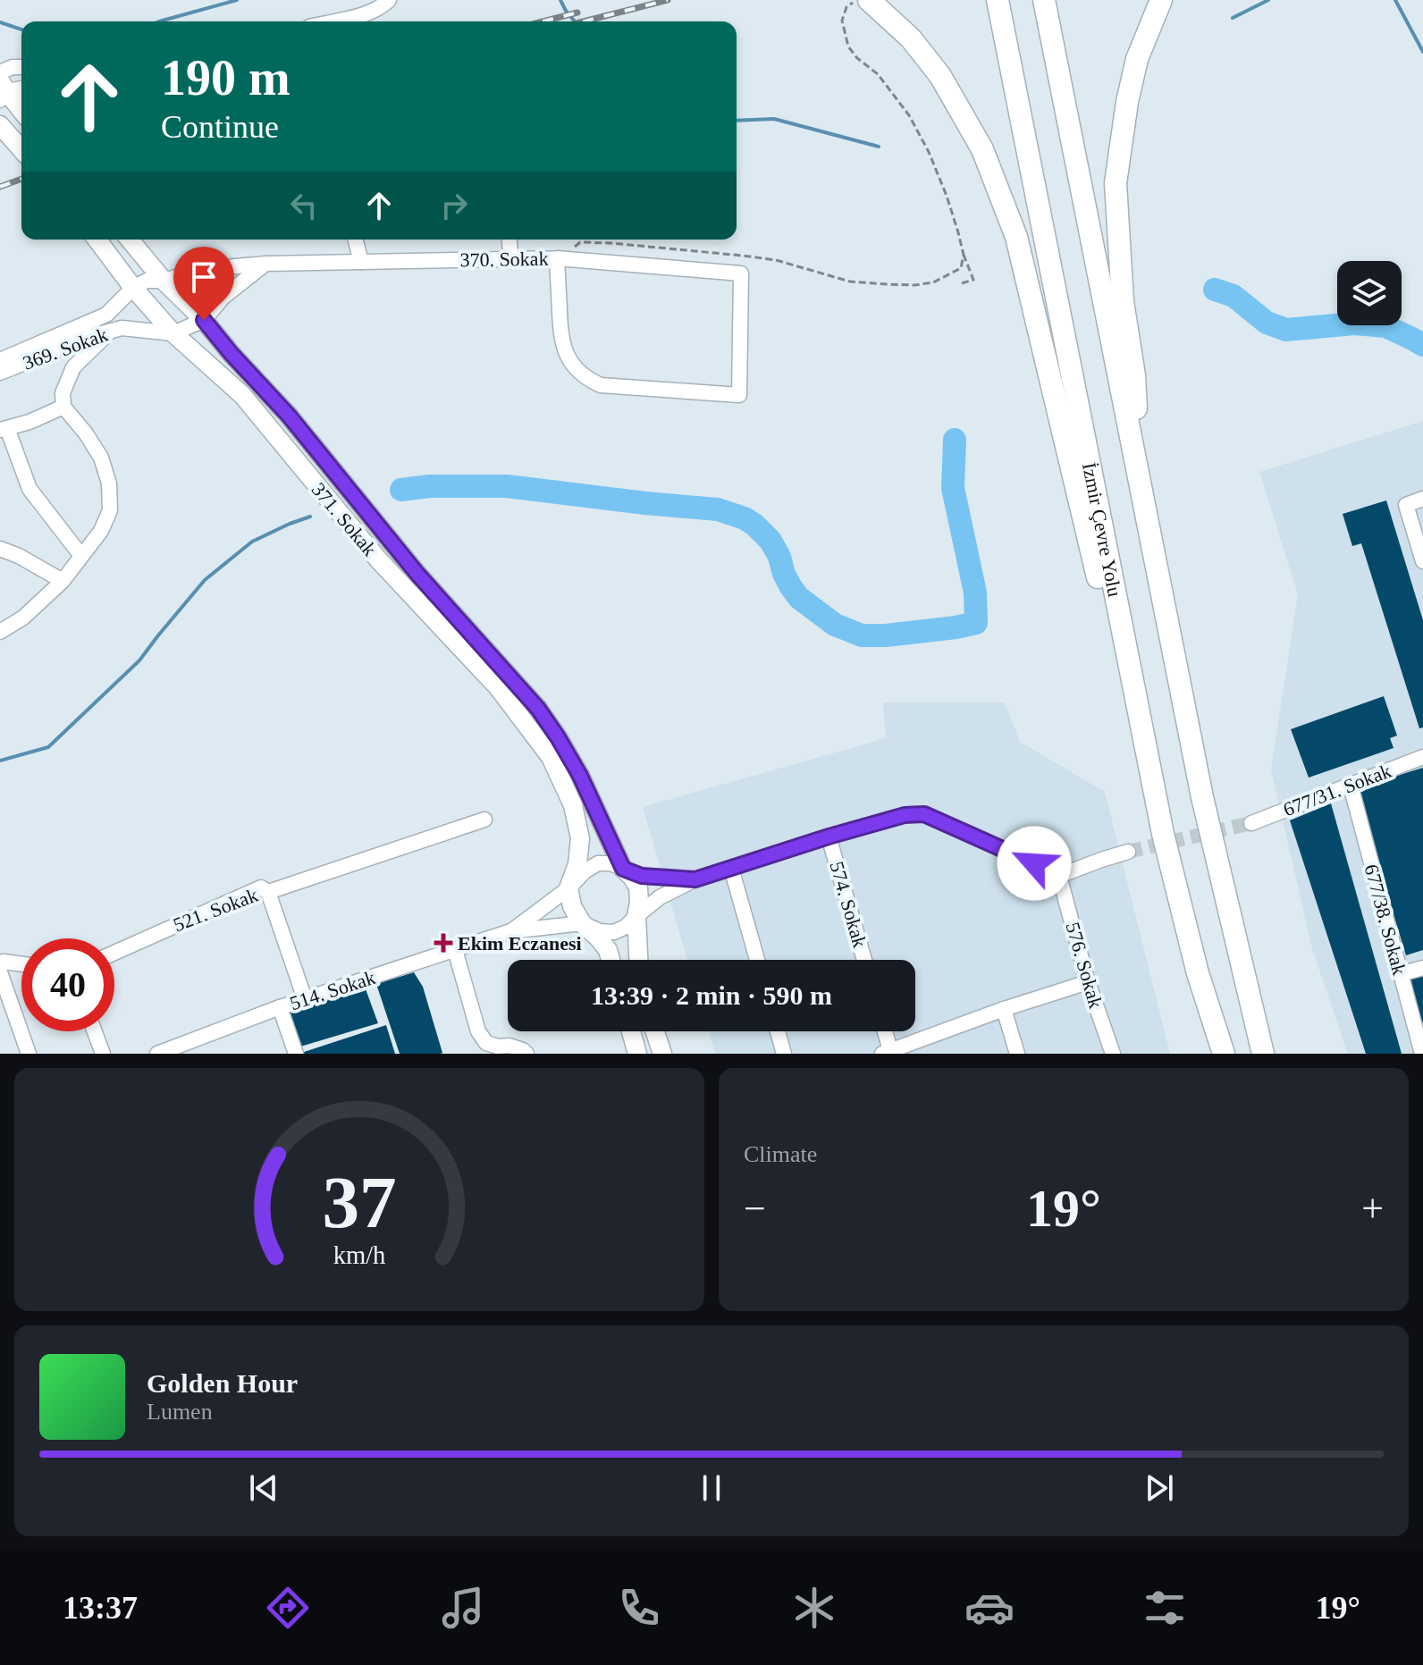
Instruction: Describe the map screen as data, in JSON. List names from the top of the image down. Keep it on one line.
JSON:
{"streets":{"highway":["İzmir Çevre Yolu"],"main road":["371. Sokak"],"street":["370. Sokak","369. Sokak","677/31. Sokak","574. Sokak","521. Sokak","677/38. Sokak","576. Sokak","514. Sokak"]},"crossings":[["370. Sokak","369. Sokak"],["370. Sokak","371. Sokak"],["369. Sokak","371. Sokak"],["677/31. Sokak","677/38. Sokak"],["521. Sokak","514. Sokak"]],"places":{"health":["Ekim Eczanesi"]},"page":{"turn":["190 m","Continue"],"limit":"40","trip":"13:39 · 2 min · 590 m","tile":"Climate","heat":["−","19°","+"],"song":["Golden Hour","Lumen"],"tabs":["13:37","19°"],"gauge":["37","km/h"]}}
